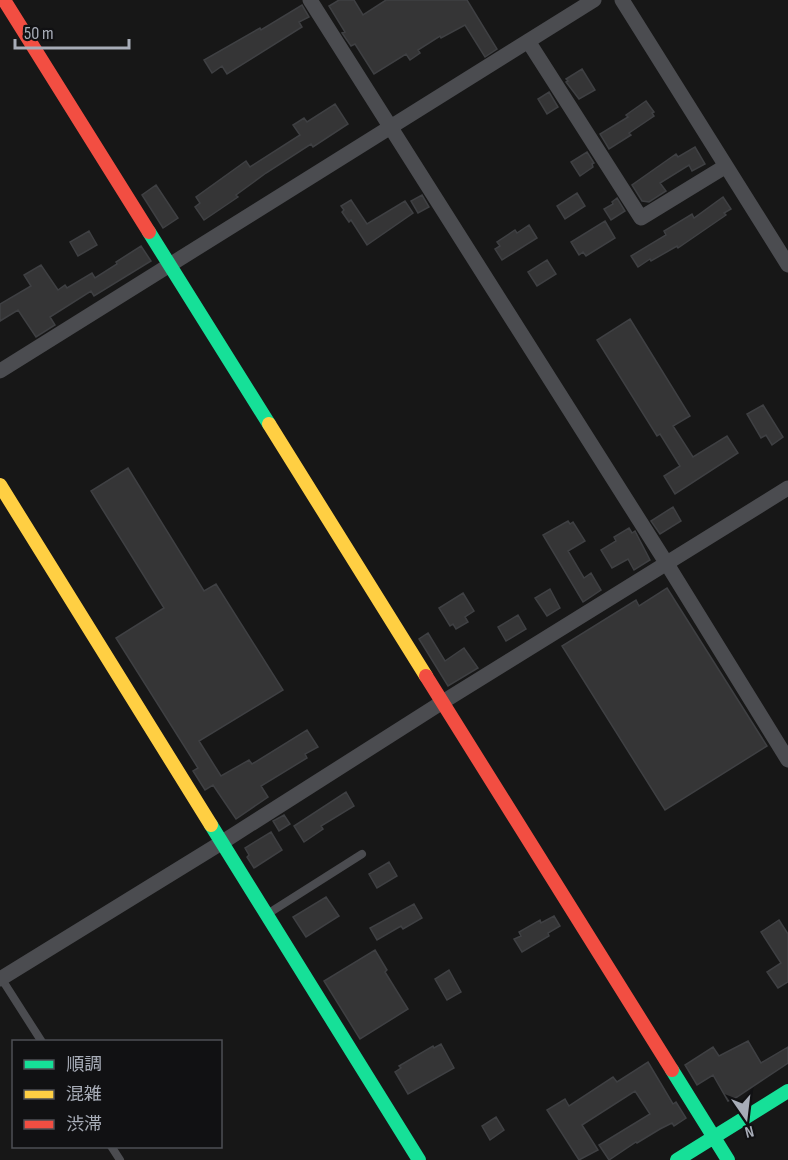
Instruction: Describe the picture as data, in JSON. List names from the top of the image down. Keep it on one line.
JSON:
{"legend":["順調","混雑","渋滞"],"scale_bar":"50 m","north":"bottom"}
